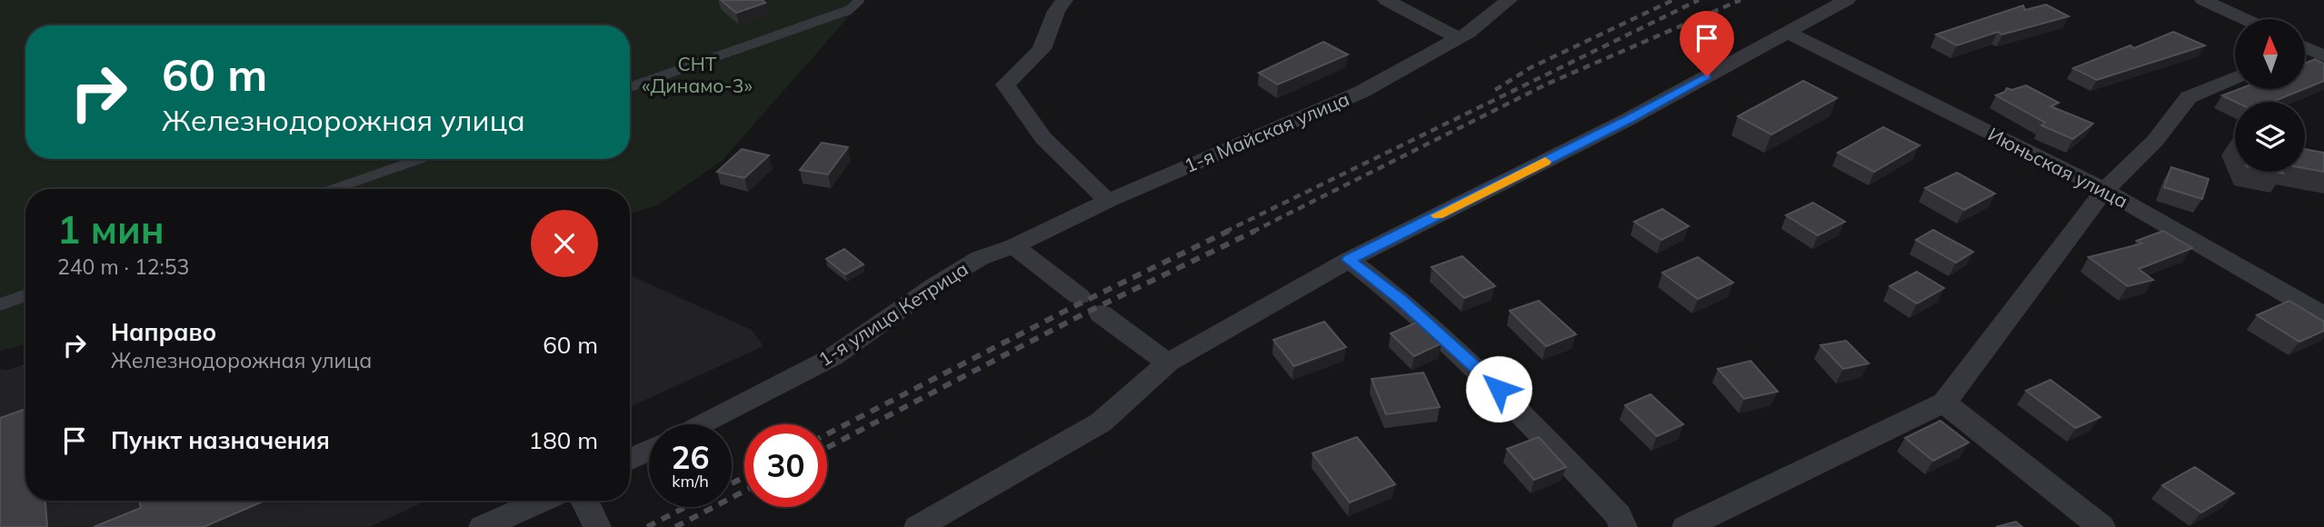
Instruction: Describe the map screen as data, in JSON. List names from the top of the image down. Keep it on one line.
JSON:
{"streets":{"street":["1-я Майская улица","Июньская улица","1-я улица Кетрица"]},"crossings":[["1-я Майская улица","1-я улица Кетрица"]],"parks":["СНТ «Динамо-3»"],"north":"top","page":{"turn":["60 m","Железнодорожная улица"],"heading":["1 мин","240 m · 12:53"],"list":[{"name":"Направо","note":"Железнодорожная улица","value":"60 m"},{"name":"Пункт назначения","value":"180 m"}],"speed":"26 km/h","limit":"30"}}
